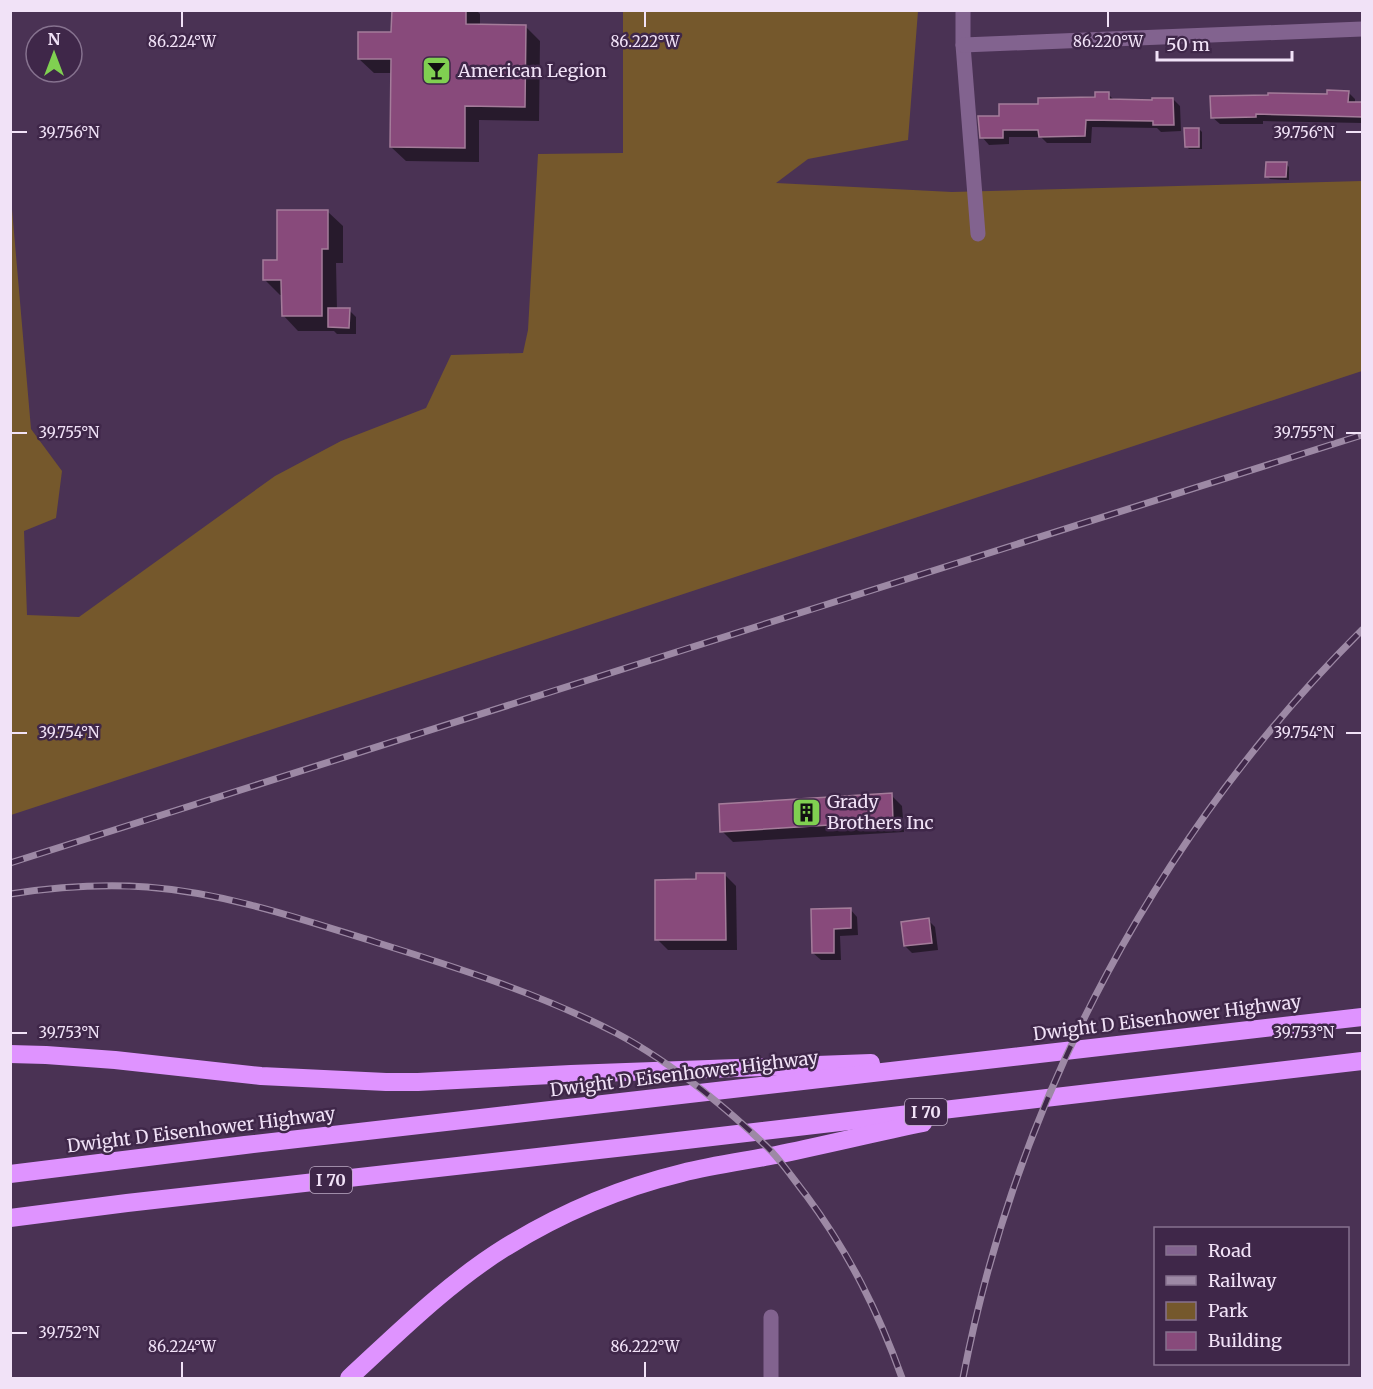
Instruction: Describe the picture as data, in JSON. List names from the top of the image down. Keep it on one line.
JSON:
{"streets":{"highway":["Dwight D Eisenhower Highway","I 70"]},"places":{"bar":["American Legion"],"building":["Grady Brothers Inc"]},"legend":["Road","Railway","Park","Building"],"scale_bar":"50 m","north":"top","coordinates":["86.224°W","86.222°W","86.220°W","39.756°N","39.755°N","39.754°N","39.753°N","39.752°N"]}
